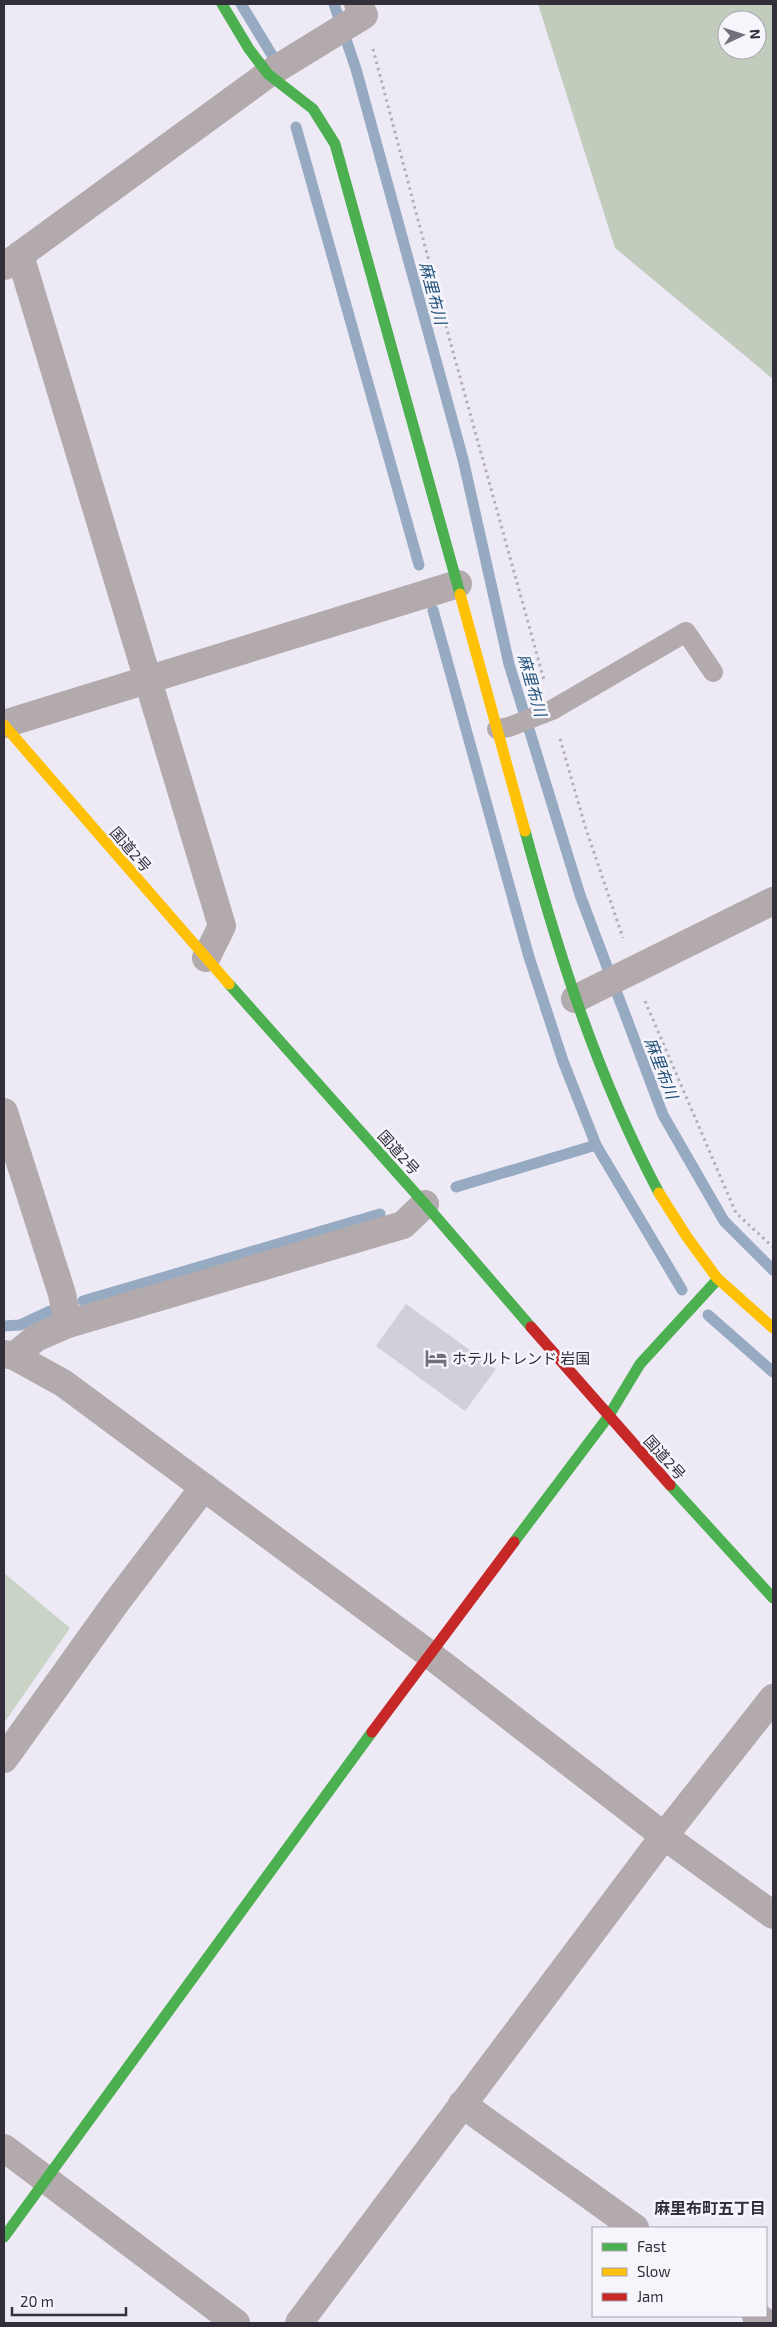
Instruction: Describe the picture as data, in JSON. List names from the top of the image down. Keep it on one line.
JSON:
{"streets":{"main road":["国道2号"]},"districts":["麻里布町五丁目"],"water":["麻里布川"],"places":{"hotel":["ホテルトレンド 岩国"]},"legend":["Fast","Slow","Jam"],"scale_bar":"20 m","north":"right"}
